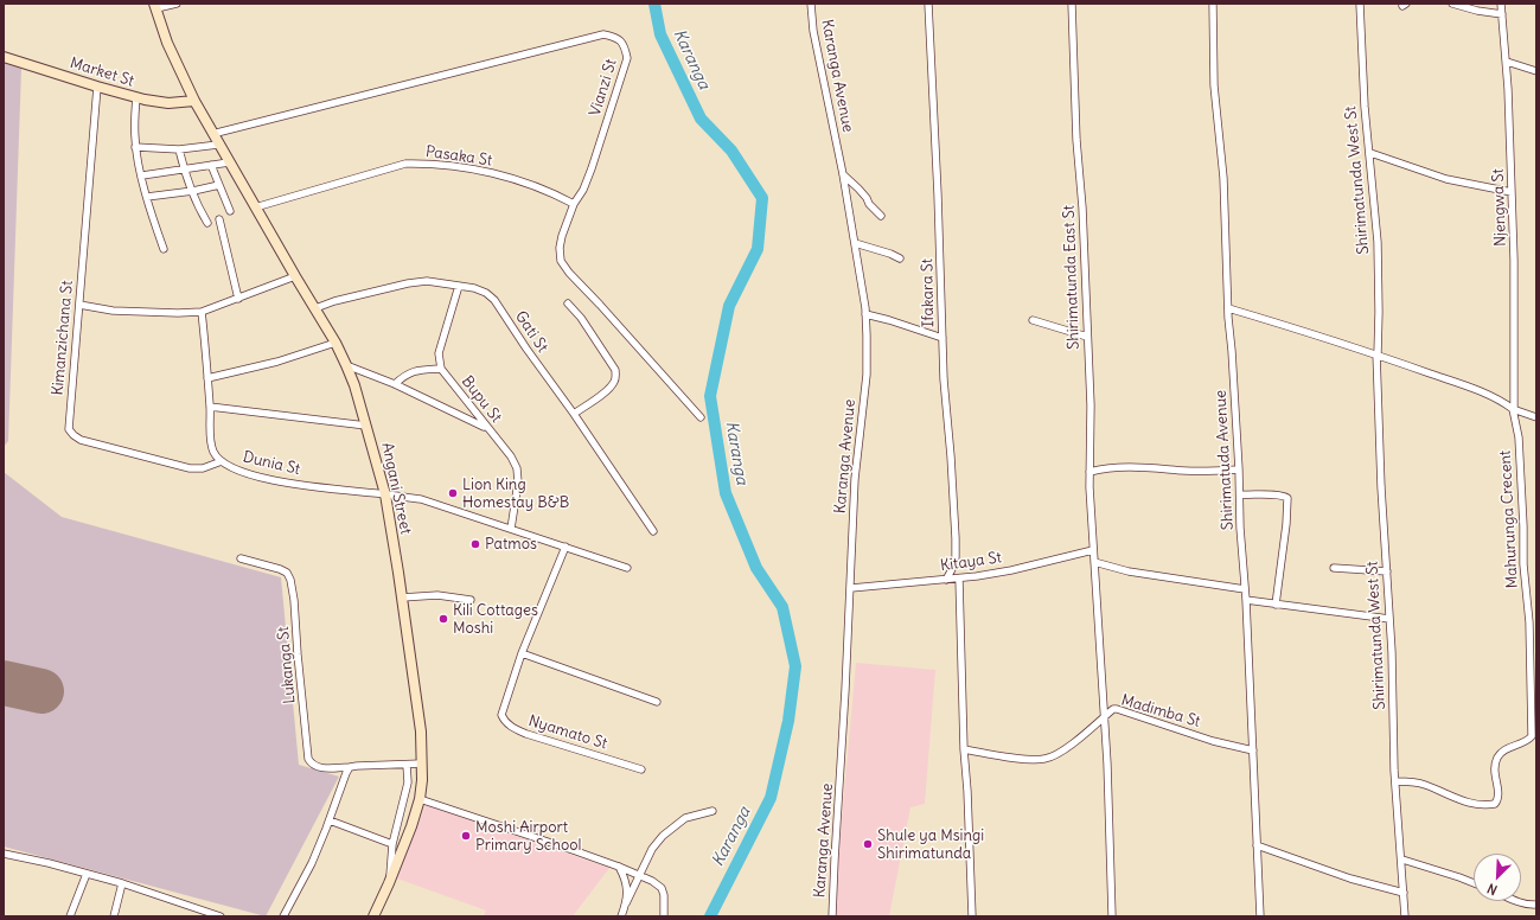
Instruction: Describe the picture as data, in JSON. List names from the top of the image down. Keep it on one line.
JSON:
{"streets":{"street":["Market St","Karanga Avenue","Vianzi St","Pasaka St","Shirimatunda West St","Njengwa St","Shirimatunda East St","Ifakara St","Gati St","Kimanzichana St","Bupu St","Shirimatuda Avenue","Dunia St","Angani Street","Mahurunga Crecent","Kitaya St","Lukanga St","Madimba St","Nyamato St"]},"crossings":[["Market St","Kimanzichana St"],["Market St","Angani Street"],["Karanga Avenue","Kitaya St"],["Vianzi St","Pasaka St"],["Vianzi St","Angani Street"],["Pasaka St","Angani Street"],["Shirimatunda West St","Mahurunga Crecent"],["Njengwa St","Mahurunga Crecent"],["Shirimatunda East St","Kitaya St"],["Shirimatunda East St","Madimba St"],["Ifakara St","Kitaya St"],["Gati St","Bupu St"],["Gati St","Angani Street"],["Kimanzichana St","Dunia St"],["Shirimatuda Avenue","Madimba St"],["Dunia St","Angani Street"],["Angani Street","Lukanga St"]],"water":["Karanga"],"places":["Lion King Homestay B&B","Patmos","Kili Cottages Moshi","Moshi Airport Primary School","Shule ya Msingi Shirimatunda"],"north":"bottom left"}
